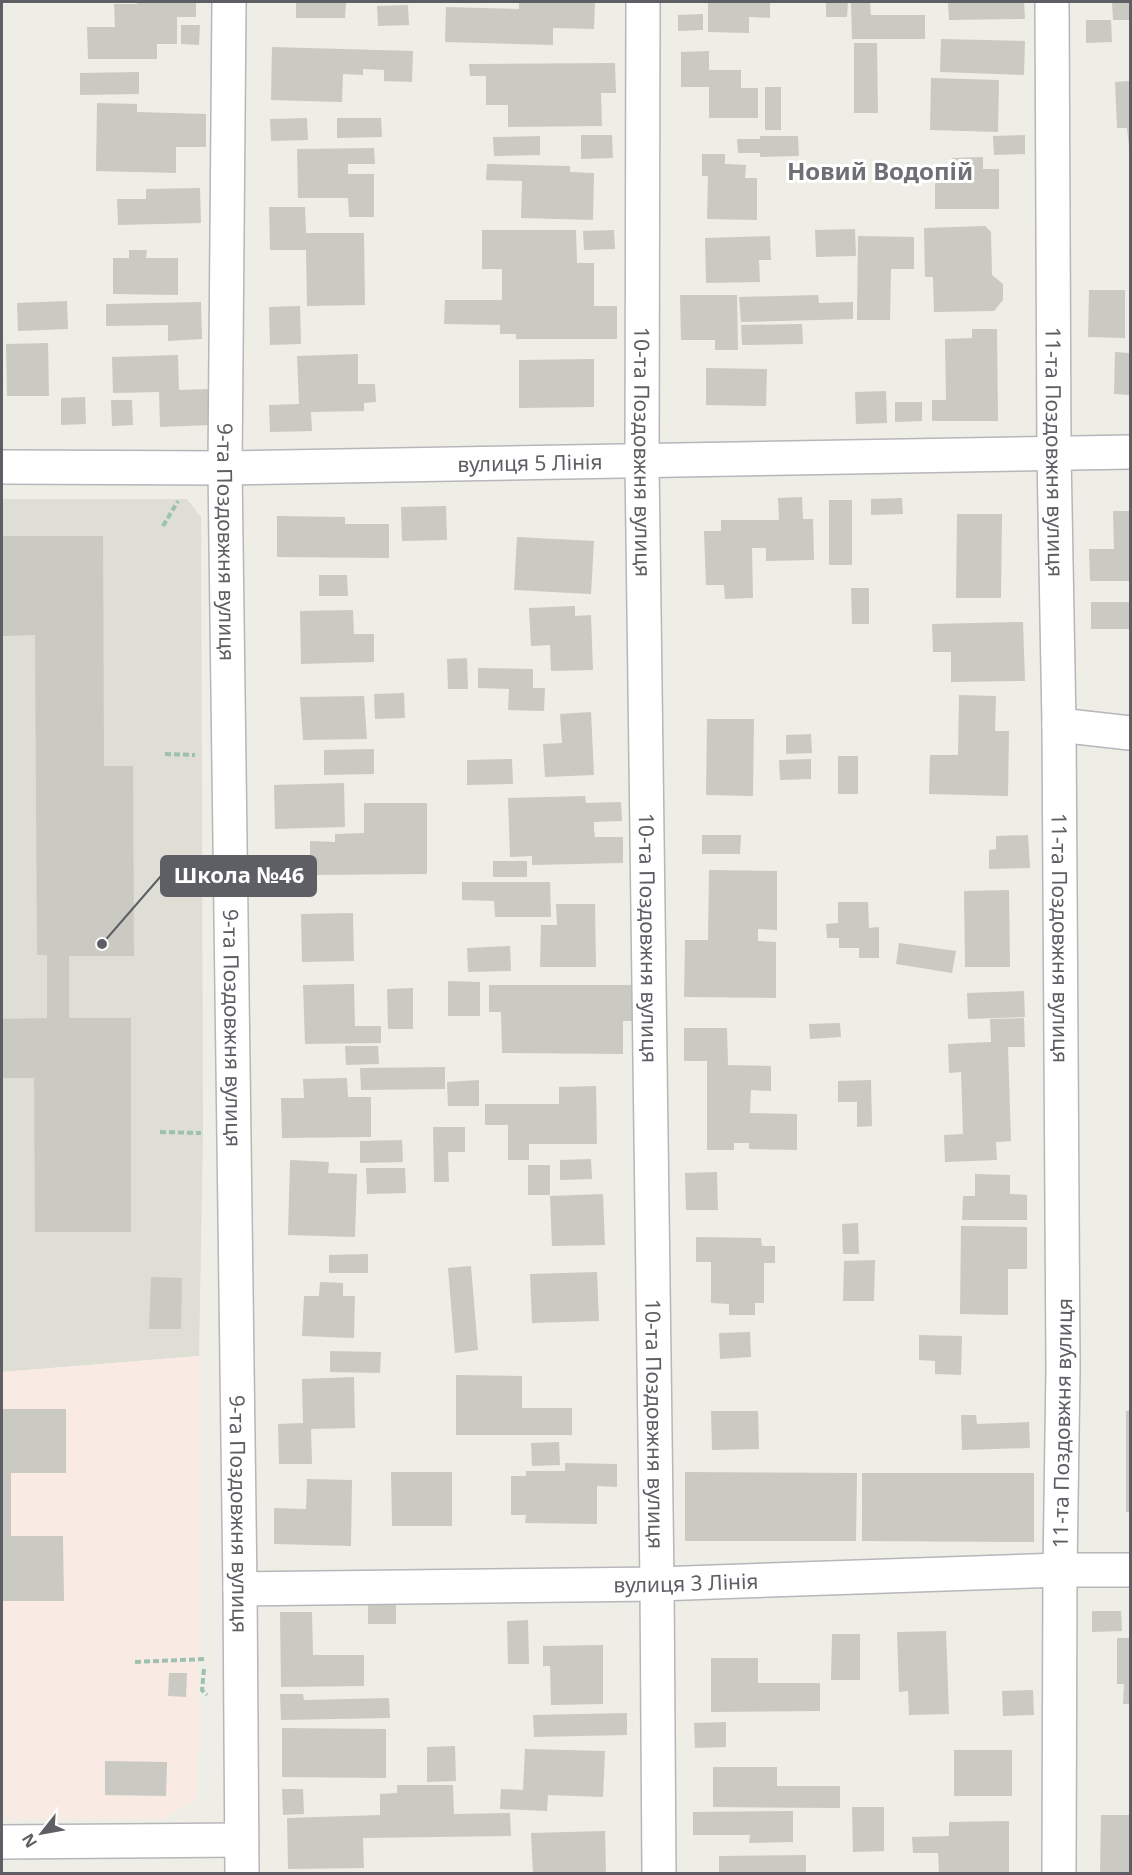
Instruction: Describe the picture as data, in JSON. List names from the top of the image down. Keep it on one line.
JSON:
{"streets":{"street":["10-та Поздовжня вулиця","11-та Поздовжня вулиця","вулиця 5 Лінія","9-та Поздовжня вулиця","вулиця 3 Лінія"]},"crossings":[["10-та Поздовжня вулиця","вулиця 5 Лінія"],["10-та Поздовжня вулиця","вулиця 3 Лінія"],["11-та Поздовжня вулиця","вулиця 5 Лінія"],["11-та Поздовжня вулиця","вулиця 3 Лінія"],["вулиця 5 Лінія","9-та Поздовжня вулиця"],["9-та Поздовжня вулиця","вулиця 3 Лінія"]],"districts":["Новий Водопій"],"places":["Школа №46"],"north":"bottom left"}
